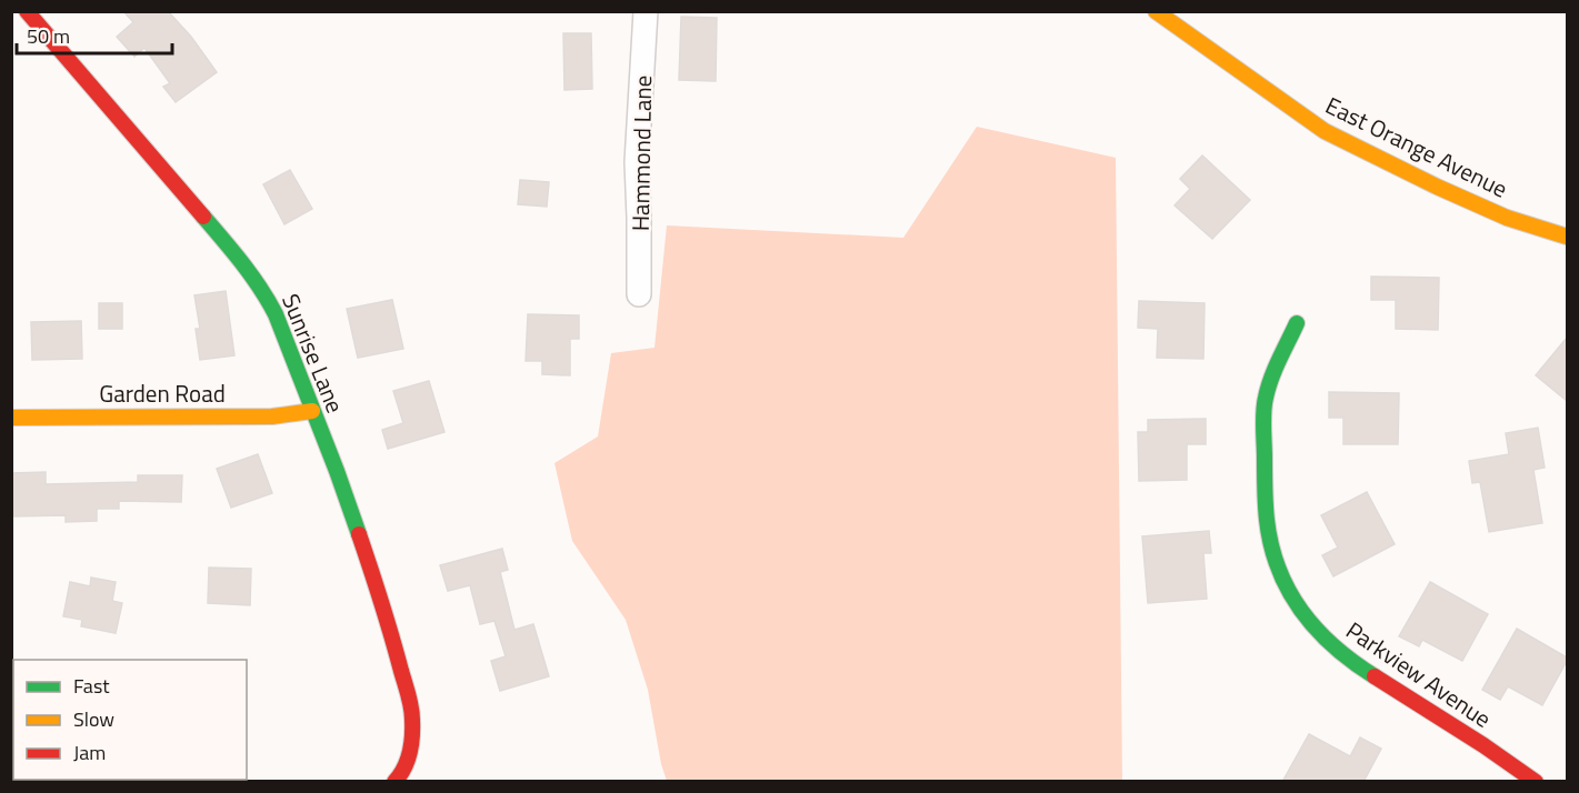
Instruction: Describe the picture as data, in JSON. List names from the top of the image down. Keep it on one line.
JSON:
{"streets":{"street":["East Orange Avenue","Hammond Lane","Sunrise Lane","Garden Road","Parkview Avenue"]},"crossings":[["Sunrise Lane","Garden Road"]],"legend":["Fast","Slow","Jam"],"scale_bar":"50 m"}
